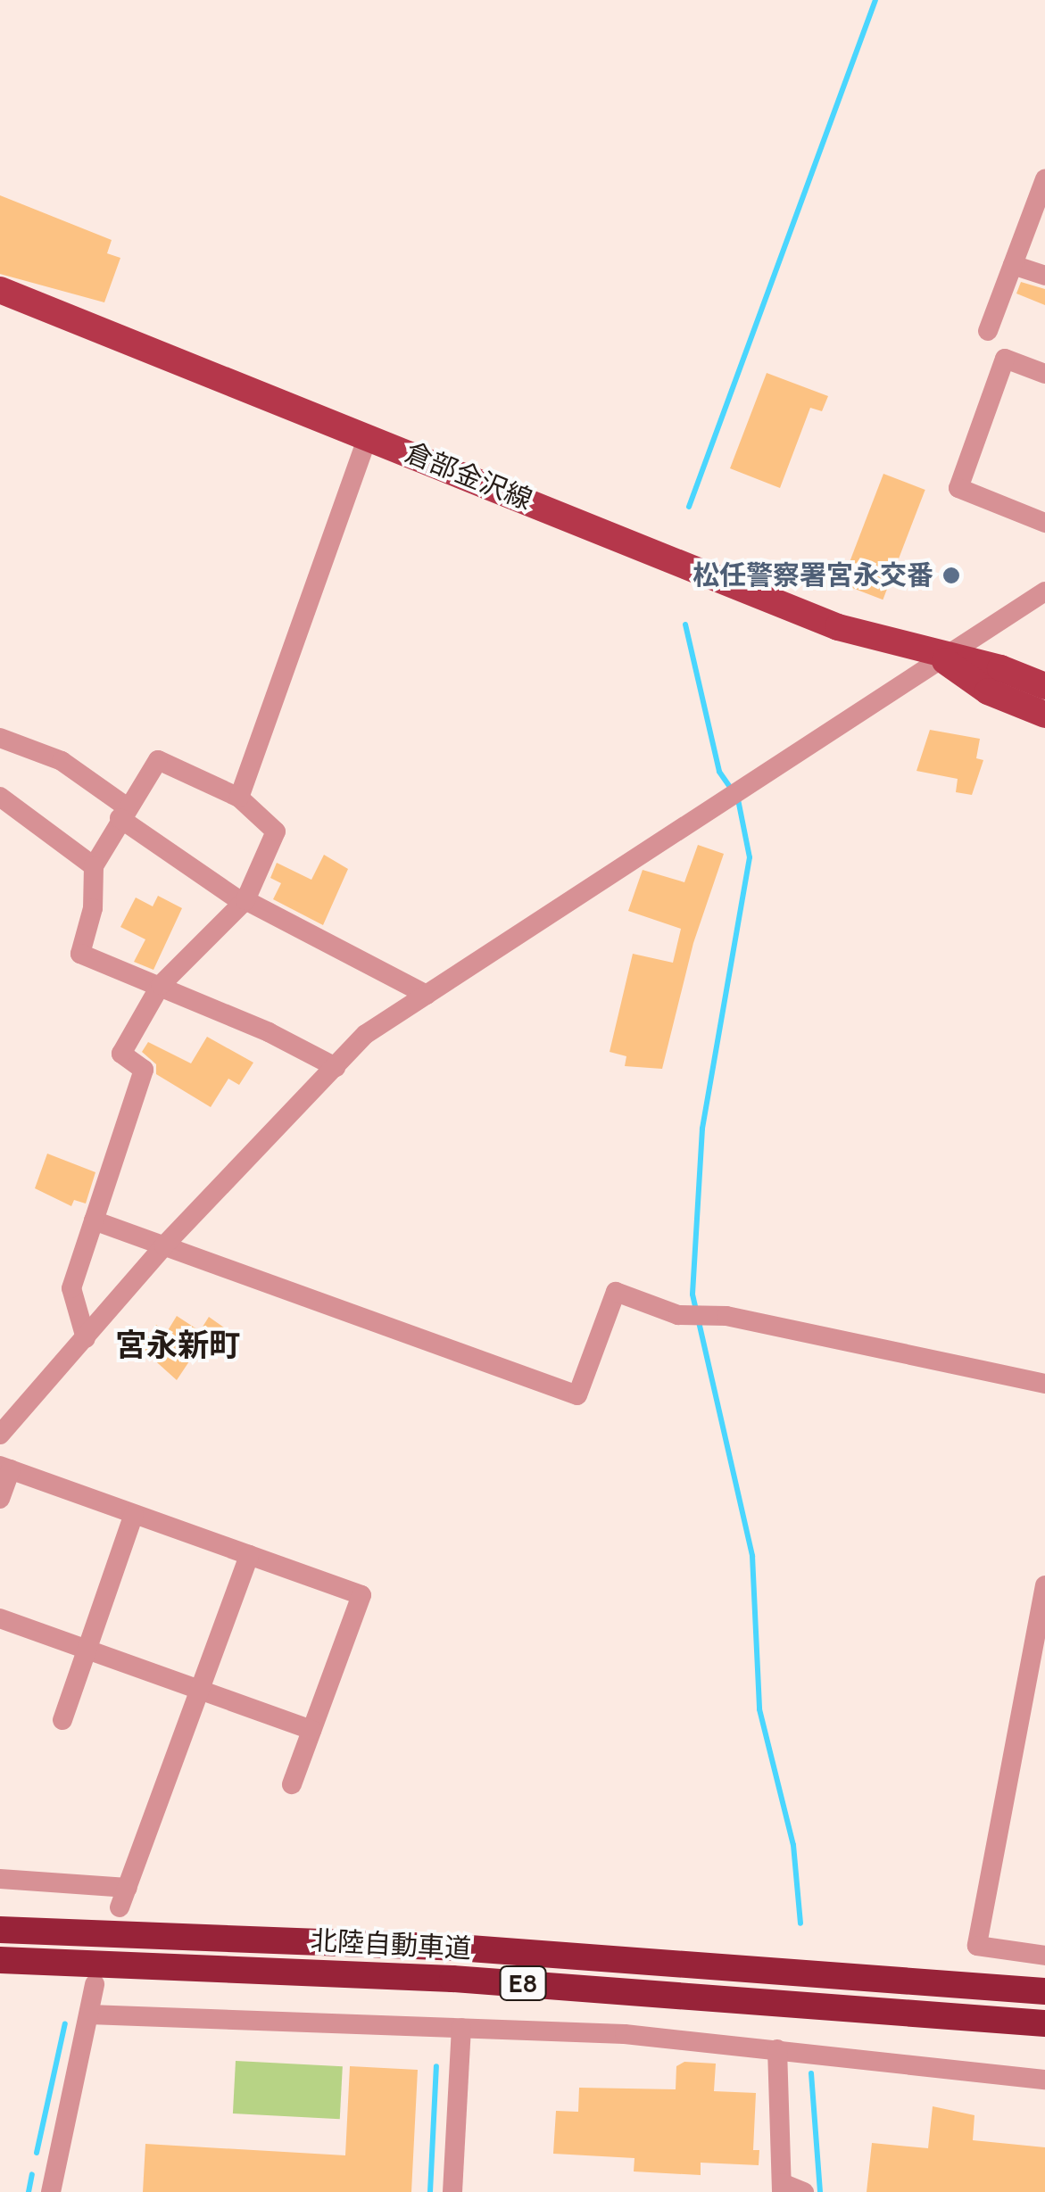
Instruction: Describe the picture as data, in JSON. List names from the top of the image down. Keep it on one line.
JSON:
{"streets":{"highway":["北陸自動車道","E8"],"main road":["倉部金沢線"]},"districts":["宮永新町"],"places":["松任警察署宮永交番"]}
